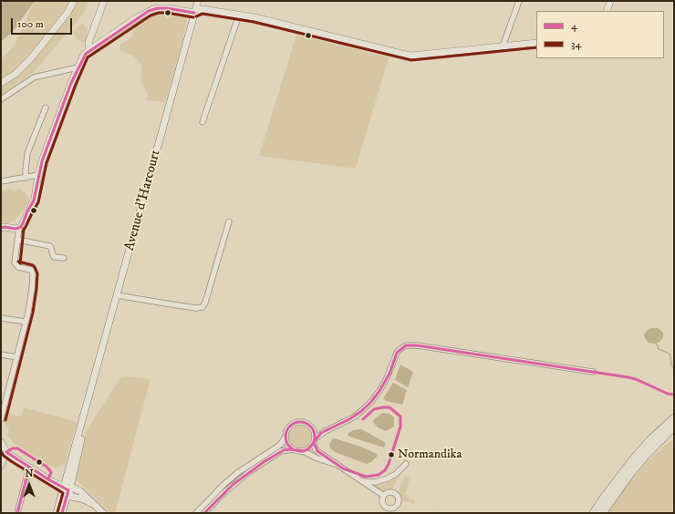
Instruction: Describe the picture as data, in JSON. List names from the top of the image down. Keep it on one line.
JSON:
{"streets":{"street":["Avenue d'Harcourt"]},"places":["Normandika"],"lines":["transit line 4","transit line 34"],"legend":["4","34"],"scale_bar":"100 m","north":"top"}
